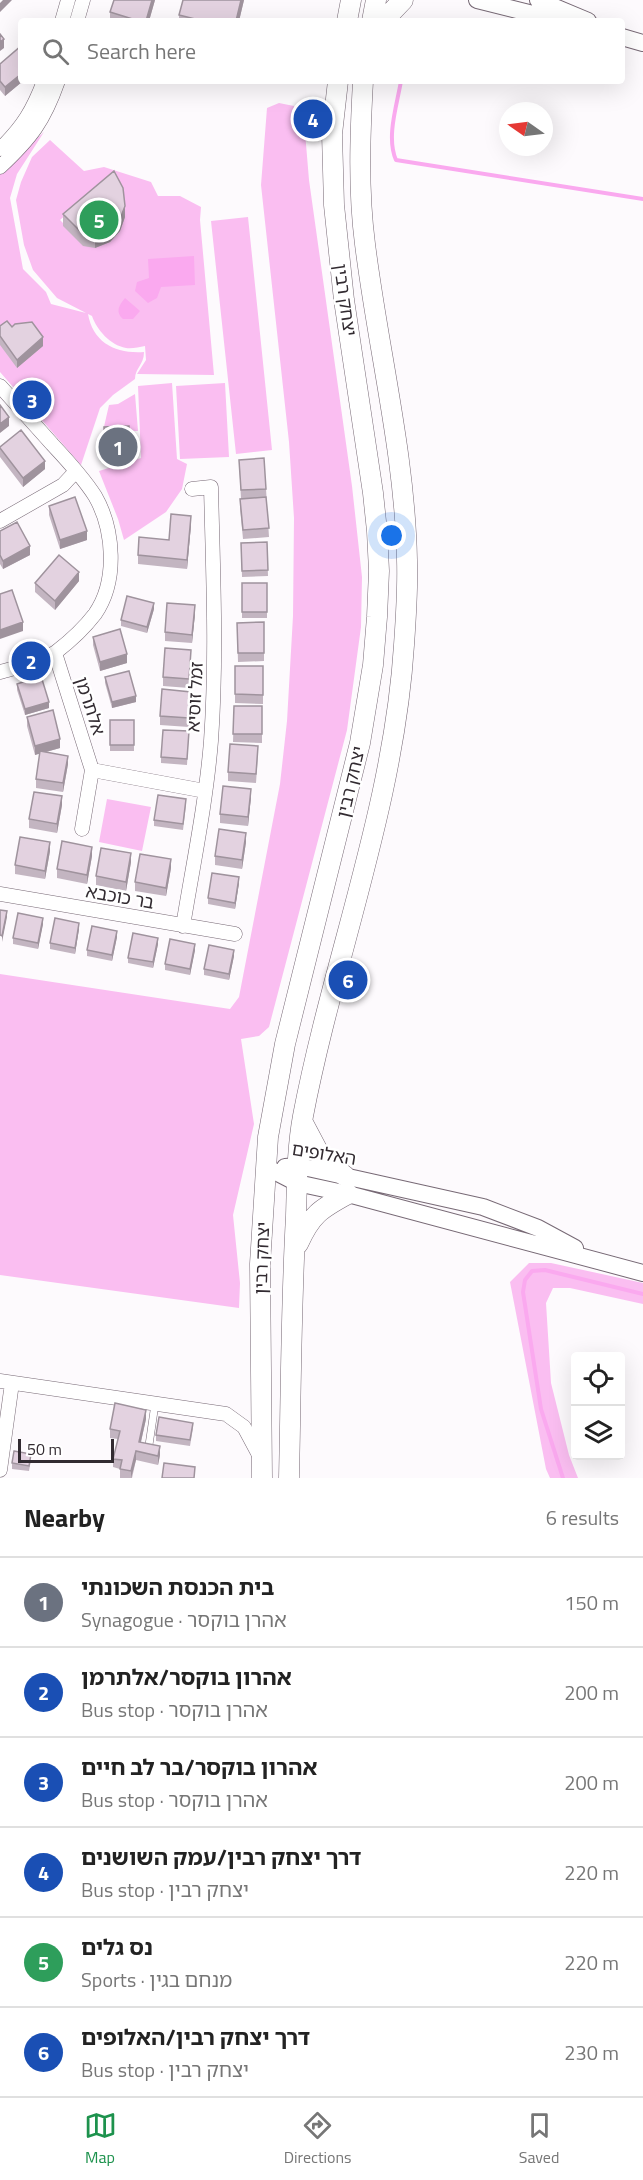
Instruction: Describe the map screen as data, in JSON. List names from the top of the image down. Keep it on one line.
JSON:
{"streets":{"main road":["יצחק רבין"],"street":["זמל זוסיא","אלתרמן","בר כוכבא","האלופים"]},"crossings":[["יצחק רבין","האלופים"],["זמל זוסיא","בר כוכבא"]],"scale_bar":"50 m","north":"left","page":{"search":"Search here","pins":["4","5","3","1","2","6"],"scale":"50 m","heading":["Nearby","6 results"],"list":[{"mark":"1","name":"בית הכנסת השכונתי","note":"Synagogue · אהרן בוקסר","value":"150 m"},{"mark":"2","name":"אהרון בוקסר/אלתרמן","note":"Bus stop · אהרן בוקסר","value":"200 m"},{"mark":"3","name":"אהרון בוקסר/בר לב חיים","note":"Bus stop · אהרן בוקסר","value":"200 m"},{"mark":"4","name":"דרך יצחק רבין/עמק השושנים","note":"Bus stop · יצחק רבין","value":"220 m"},{"mark":"5","name":"נס גלים","note":"Sports · מנחם בגין","value":"220 m"},{"mark":"6","name":"דרך יצחק רבין/האלופים","note":"Bus stop · יצחק רבין","value":"230 m"}],"nav":["Map","Directions","Saved"]}}
